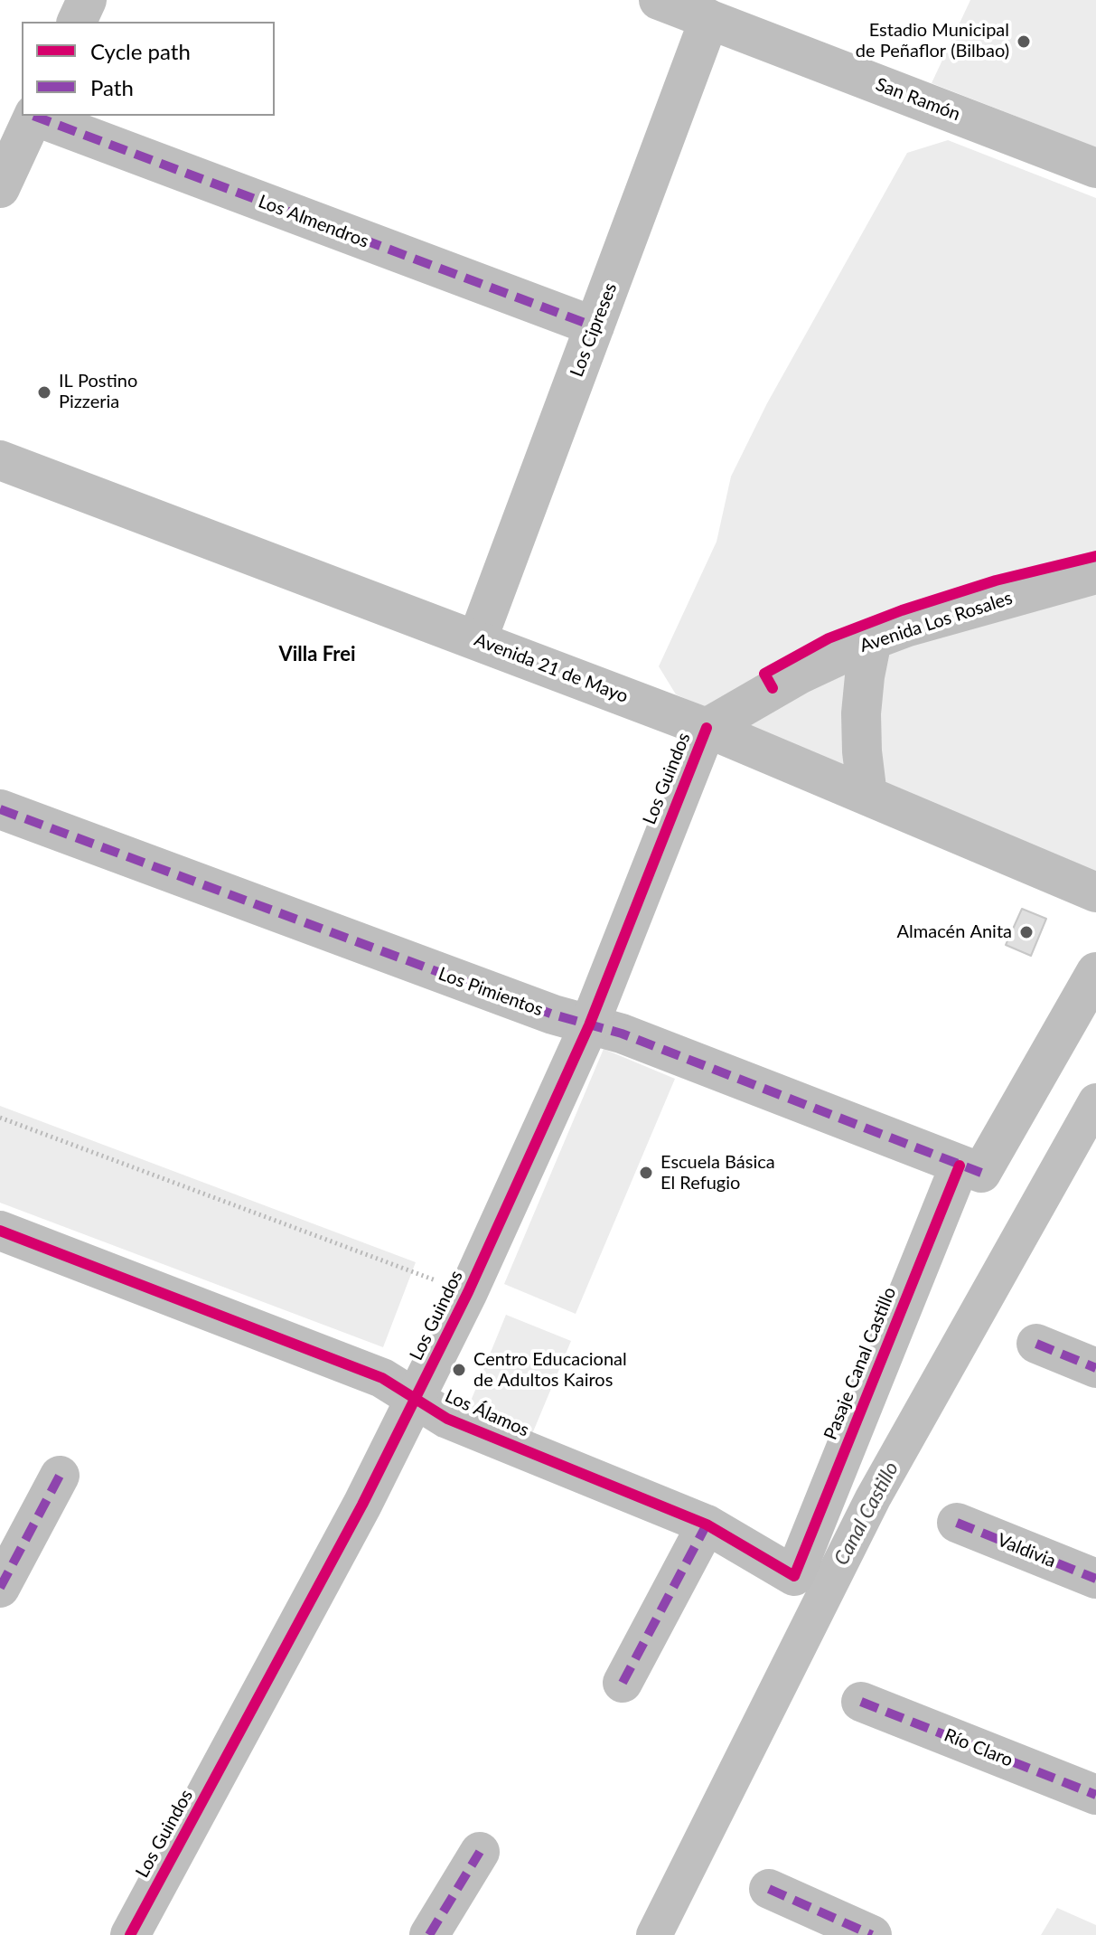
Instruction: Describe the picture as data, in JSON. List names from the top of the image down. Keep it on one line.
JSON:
{"streets":{"street":["San Ramón","Los Almendros","Los Cipreses","Avenida Los Rosales","Avenida 21 de Mayo","Los Guindos","Los Pimientos","Pasaje Canal Castillo","Los Álamos","Valdivia","Río Claro"]},"crossings":[["San Ramón","Los Cipreses"],["Los Almendros","Los Cipreses"],["Los Cipreses","Avenida 21 de Mayo"],["Avenida Los Rosales","Avenida 21 de Mayo"],["Avenida Los Rosales","Los Guindos"],["Avenida 21 de Mayo","Los Guindos"],["Los Guindos","Los Pimientos"],["Los Guindos","Los Álamos"],["Los Pimientos","Pasaje Canal Castillo"],["Pasaje Canal Castillo","Los Álamos"]],"districts":["Villa Frei"],"water":["Canal Castillo"],"places":["Estadio Municipal de Peñaflor (Bilbao)","IL Postino Pizzeria","Almacén Anita","Escuela Básica El Refugio","Centro Educacional de Adultos Kairos"],"legend":["Cycle path","Path"]}
